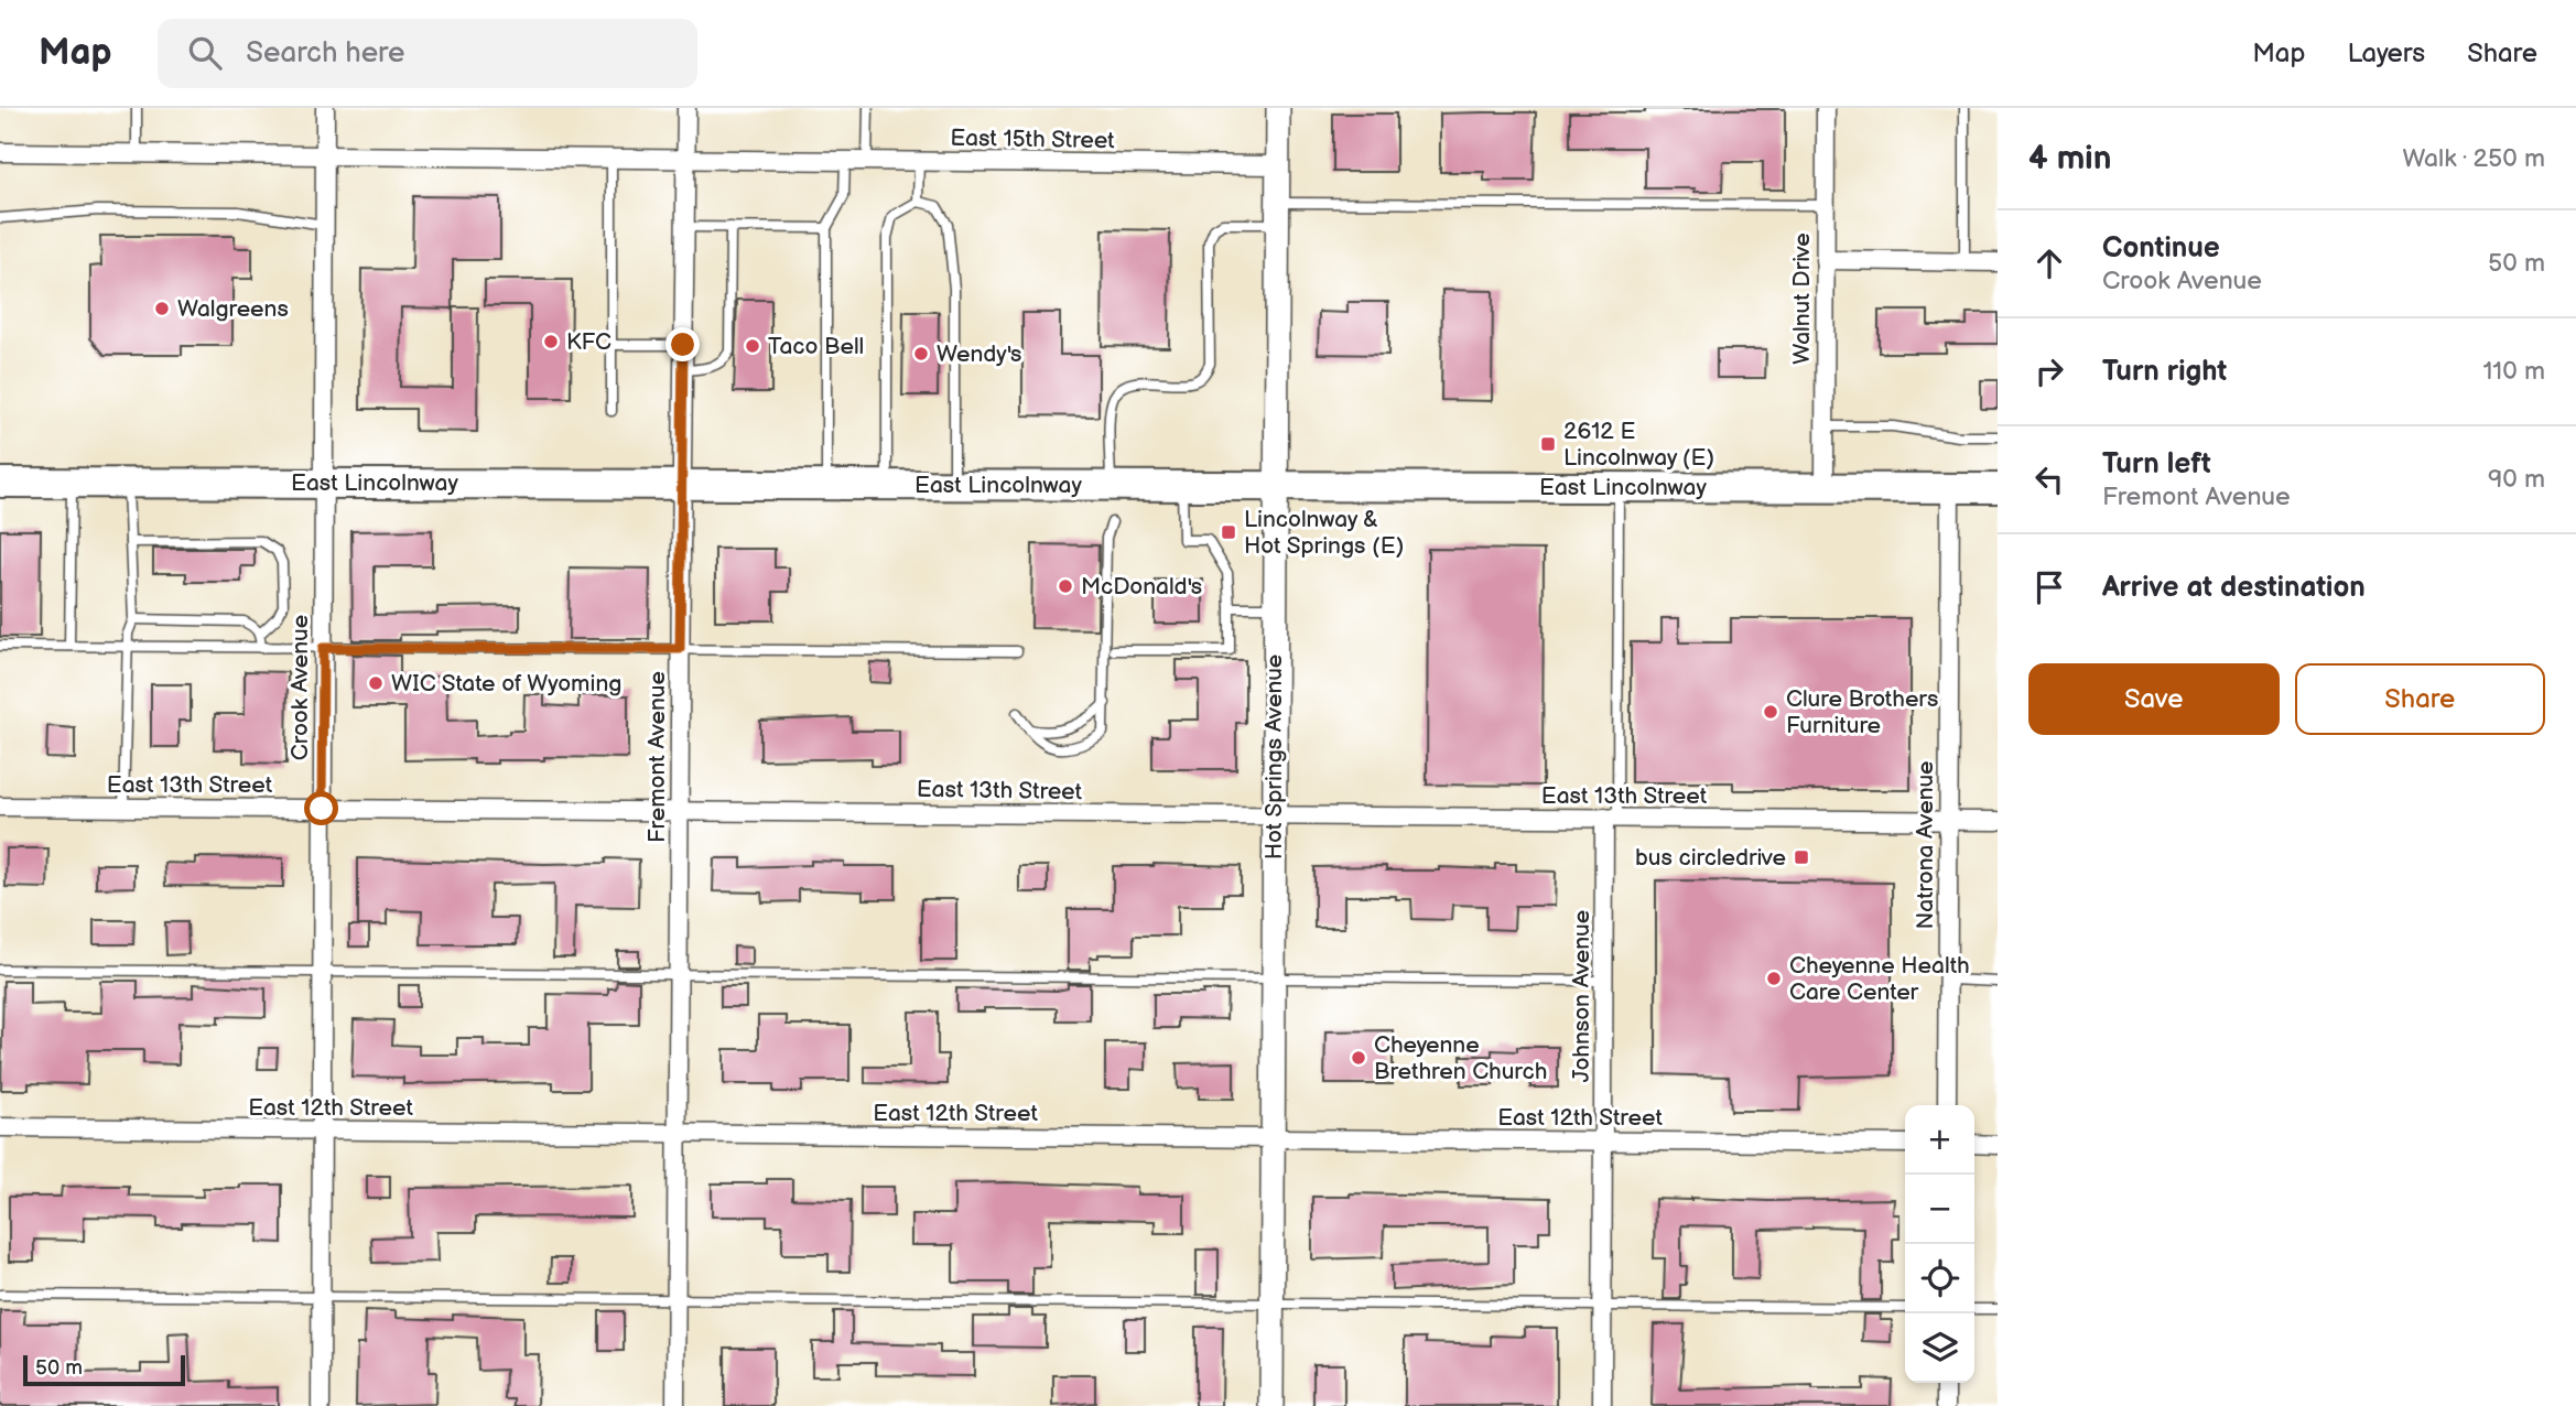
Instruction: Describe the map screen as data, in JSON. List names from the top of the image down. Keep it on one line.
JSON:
{"streets":{"main road":["East Lincolnway"],"street":["East 15th Street","Walnut Drive","Crook Avenue","Fremont Avenue","Hot Springs Avenue","East 13th Street","Natrona Avenue","Johnson Avenue","East 12th Street"]},"crossings":[["East 15th Street","Crook Avenue"],["East 15th Street","Fremont Avenue"],["East 15th Street","Hot Springs Avenue"],["Walnut Drive","East Lincolnway"],["East Lincolnway","Crook Avenue"],["East Lincolnway","Fremont Avenue"],["East Lincolnway","Hot Springs Avenue"],["East Lincolnway","Natrona Avenue"],["Crook Avenue","East 13th Street"],["Crook Avenue","East 12th Street"],["Fremont Avenue","East 13th Street"],["Fremont Avenue","East 12th Street"],["Hot Springs Avenue","East 13th Street"],["Hot Springs Avenue","East 12th Street"],["East 13th Street","Natrona Avenue"],["East 13th Street","Johnson Avenue"],["Johnson Avenue","East 12th Street"]],"places":{"other":["Walgreens","KFC","Taco Bell","Wendy's","McDonald's","WIC State of Wyoming","Clure Brothers Furniture","Cheyenne Health Care Center","Cheyenne Brethren Church"],"transit":["2612 E Lincolnway (E)","Lincolnway & Hot Springs (E)","bus circledrive"]},"scale_bar":"50 m","page":{"header":"Map","search":"Search here","nav":["Map","Layers","Share"],"heading":["4 min","Walk · 250 m"],"list":[["Continue","Crook Avenue","50 m"],["Turn right","110 m"],["Turn left","Fremont Avenue","90 m"],"Arrive at destination"],"buttons":["Save","Share"],"map_buttons":["+","−"],"scale":"50 m"}}
